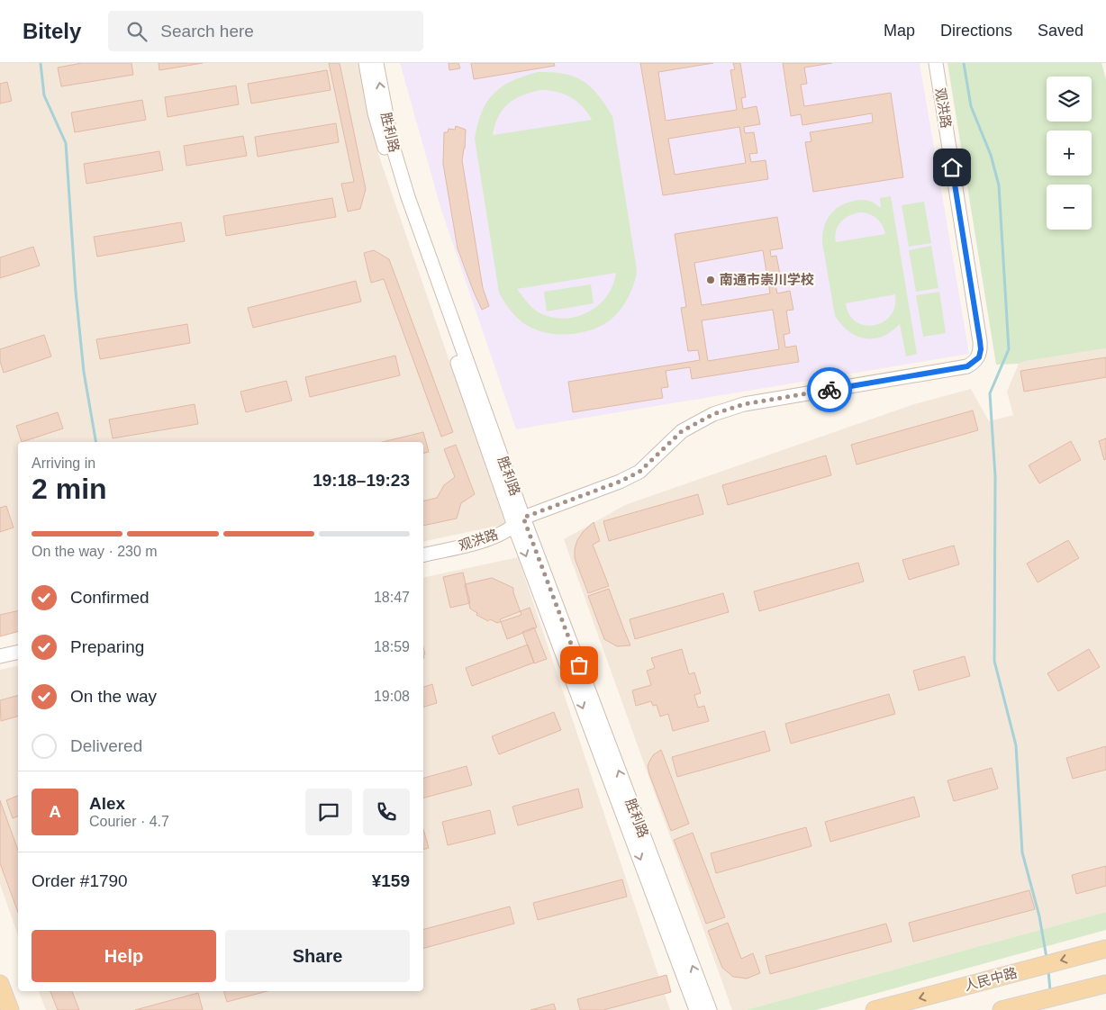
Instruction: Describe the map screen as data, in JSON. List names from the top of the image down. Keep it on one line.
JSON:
{"streets":{"main road":["人民中路"],"street":["观洪路","胜利路"]},"crossings":[["观洪路","胜利路"]],"places":["南通市崇川学校"],"page":{"header":"Bitely","search":"Search here","nav":["Map","Directions","Saved"],"map_buttons":["+","−"],"heading":["2 min","Arriving in","19:18–19:23"],"panel":["Alex","Courier · 4.7","Order #1790","¥159"],"bar":"On the way · 230 m","list":[["Confirmed","18:47"],["Preparing","18:59"],["On the way","19:08"],"Delivered"],"round":"A","buttons":["Help","Share"]}}
